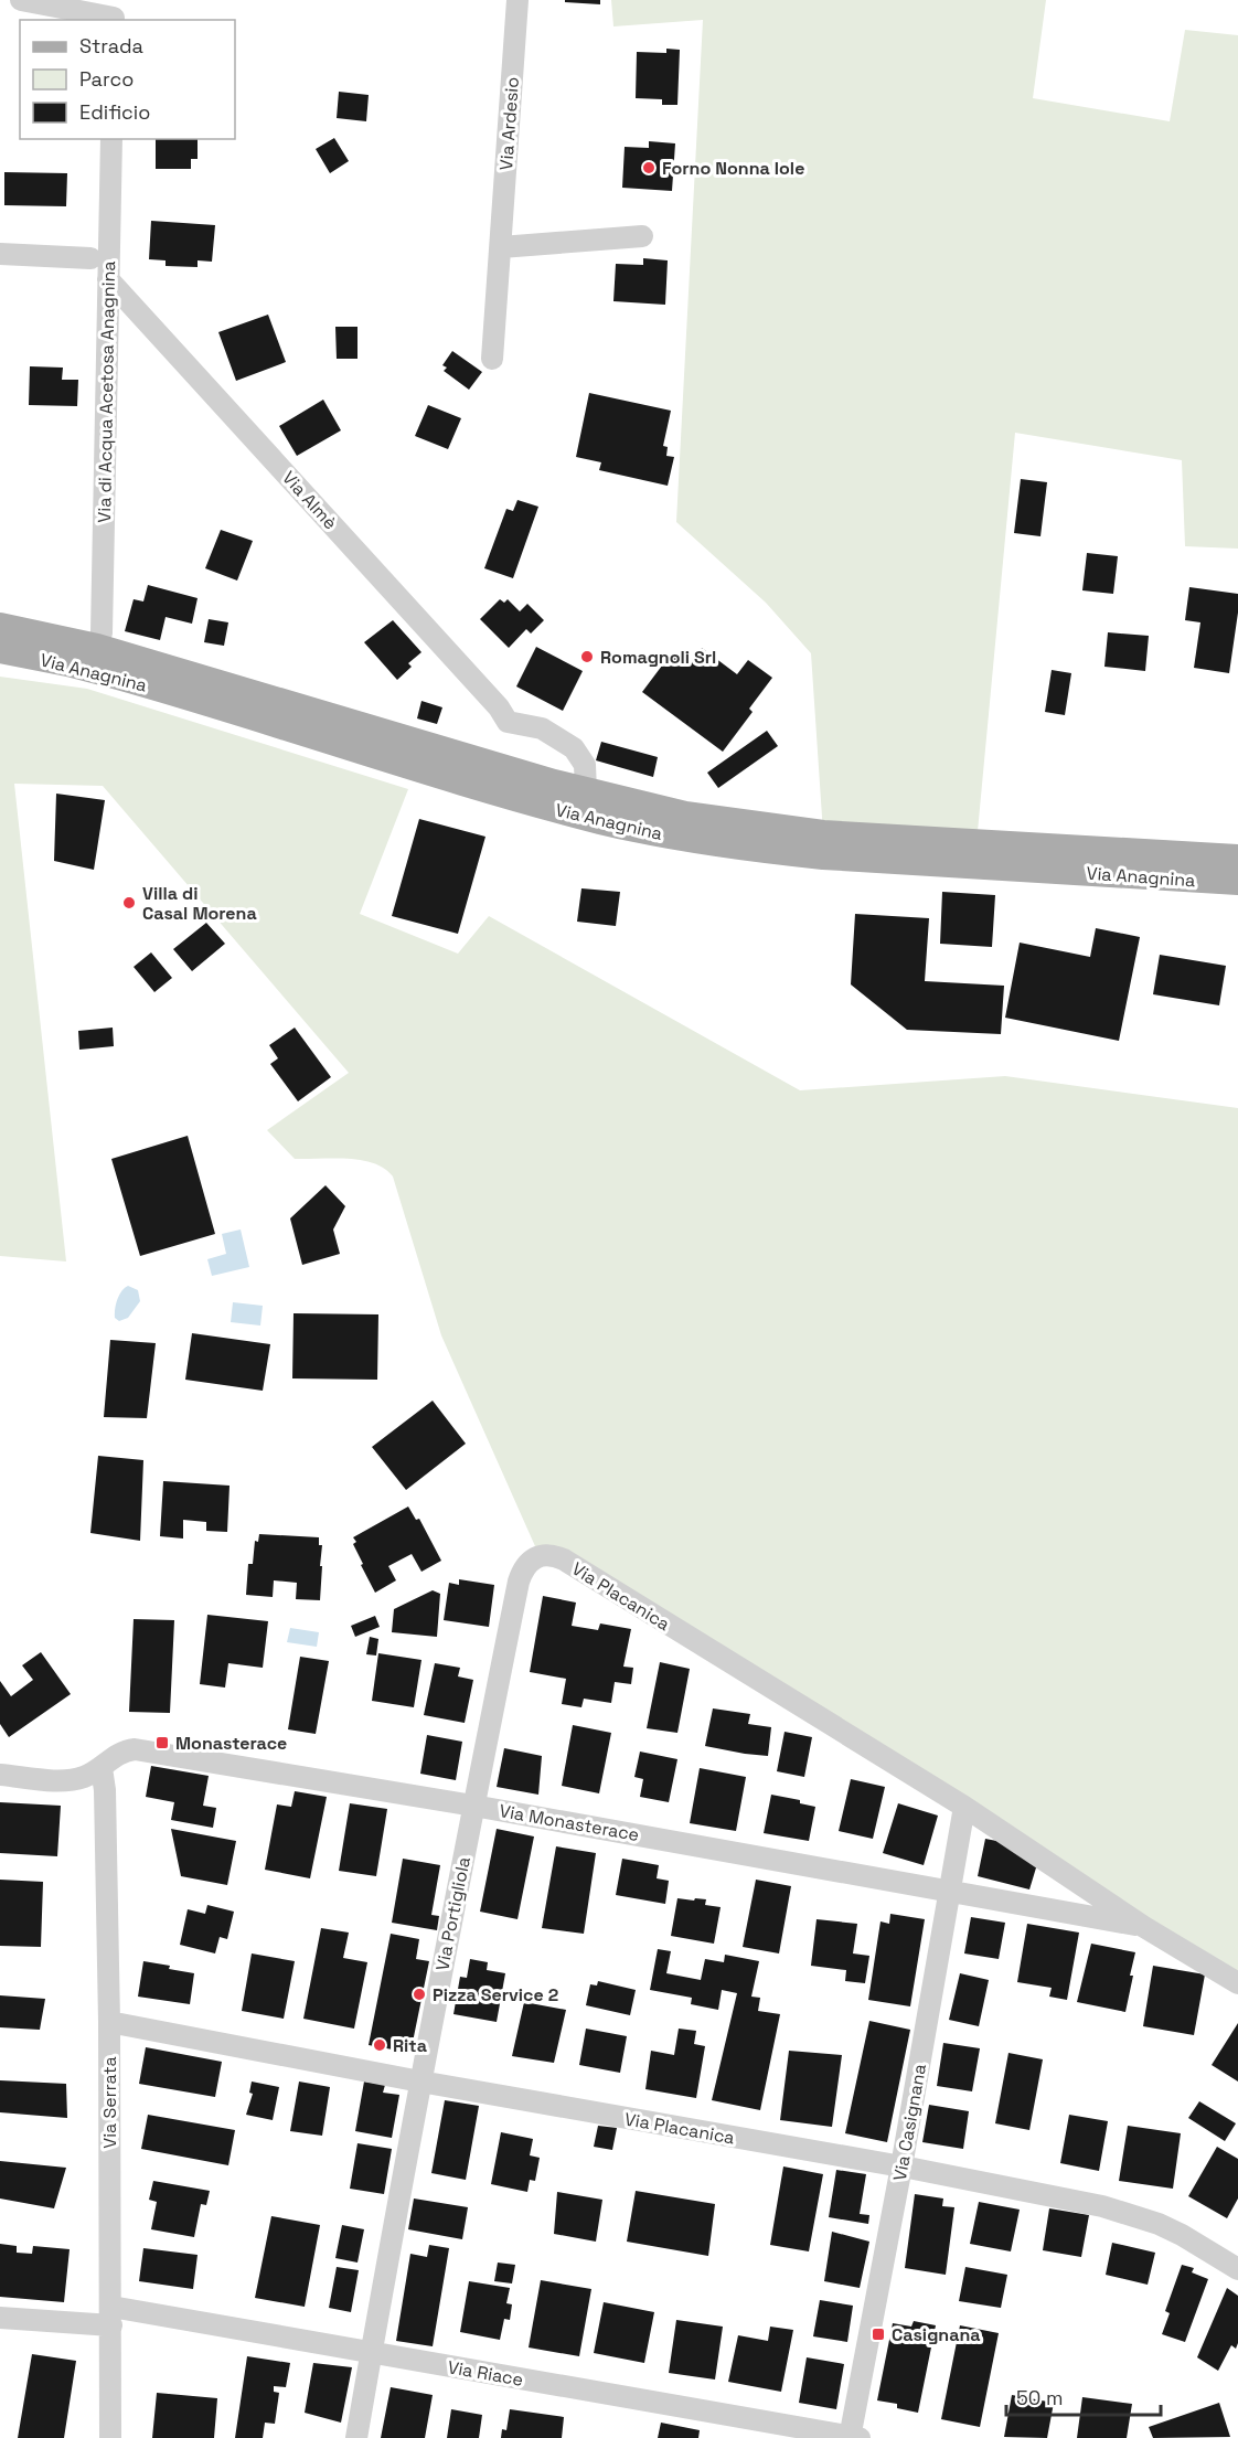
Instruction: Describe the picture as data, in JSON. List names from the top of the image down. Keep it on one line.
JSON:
{"streets":{"main road":["Via Anagnina"],"street":["Via Ardesio","Via di Acqua Acetosa Anagnina","Via Almè","Via Placanica","Via Monasterace","Via Portigliola","Via Serrata","Via Casignana","Via Riace"]},"crossings":[["Via di Acqua Acetosa Anagnina","Via Almè"],["Via di Acqua Acetosa Anagnina","Via Anagnina"],["Via Almè","Via Anagnina"],["Via Placanica","Via Monasterace"],["Via Placanica","Via Portigliola"],["Via Placanica","Via Serrata"],["Via Placanica","Via Casignana"],["Via Monasterace","Via Portigliola"],["Via Monasterace","Via Serrata"],["Via Monasterace","Via Casignana"],["Via Portigliola","Via Riace"],["Via Serrata","Via Riace"],["Via Casignana","Via Riace"]],"places":{"other":["Forno Nonna Iole","Romagnoli Srl","Villa di Casal Morena","Pizza Service 2","Rita"],"transit":["Monasterace","Casignana"]},"legend":["Strada","Parco","Edificio"],"scale_bar":"50 m"}
